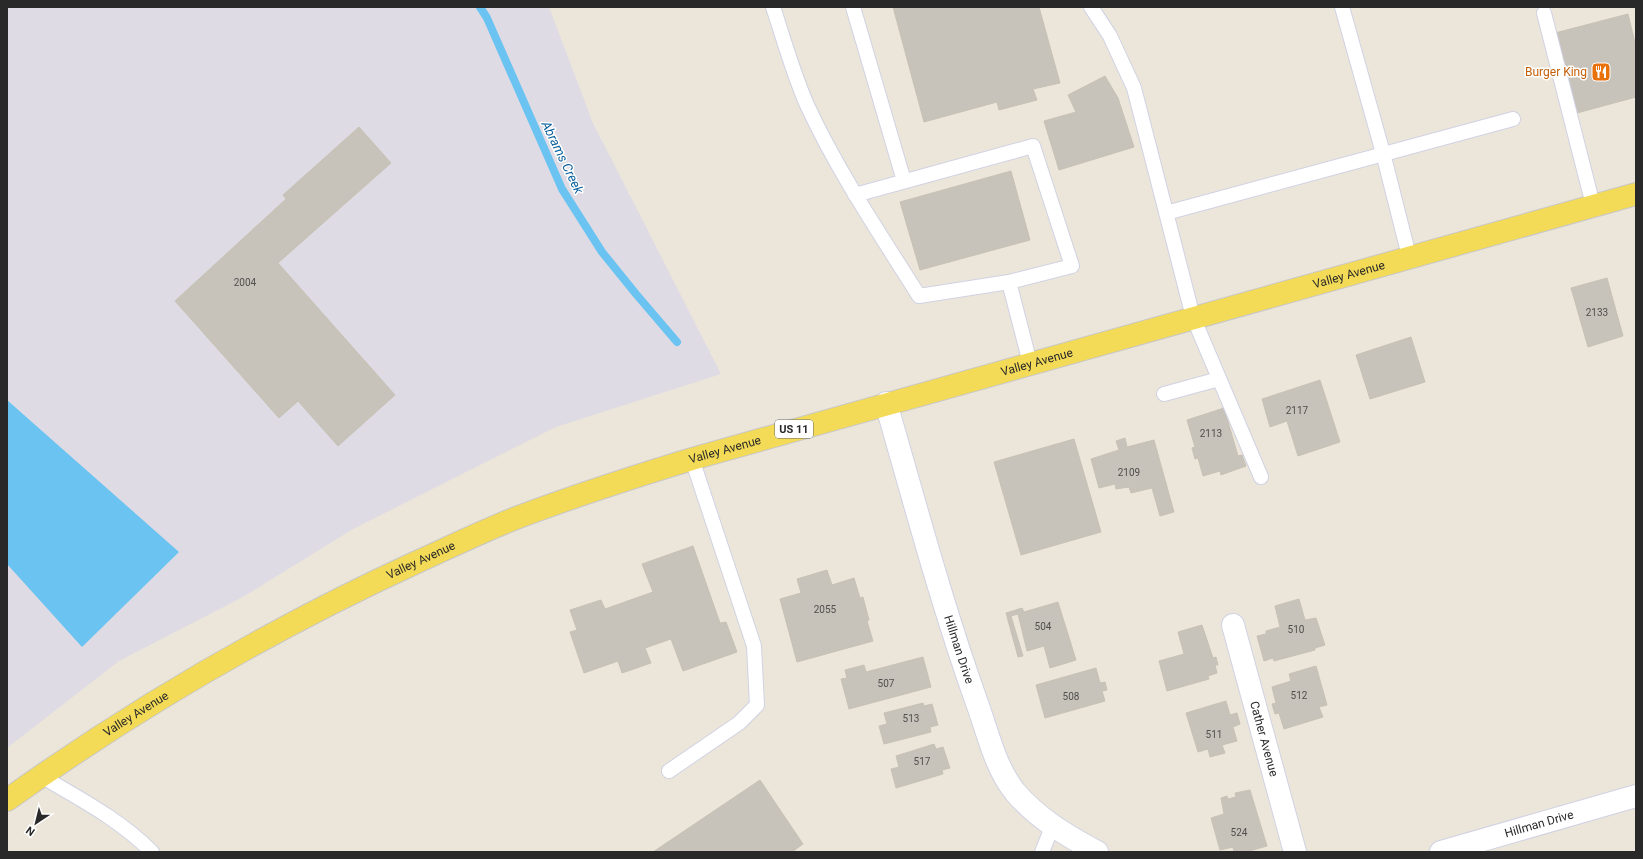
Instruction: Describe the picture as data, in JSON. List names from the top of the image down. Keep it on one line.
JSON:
{"streets":{"main road":["Valley Avenue","US 11"],"street":["Hillman Drive","Cather Avenue"]},"crossings":[["Valley Avenue","Hillman Drive"]],"water":["Abrams Creek"],"places":{"restaurant":["Burger King"]},"house_numbers":["2004","2133","2117","2113","2109","2055","504","510","507","512","508","513","511","517","524"],"north":"bottom left"}
